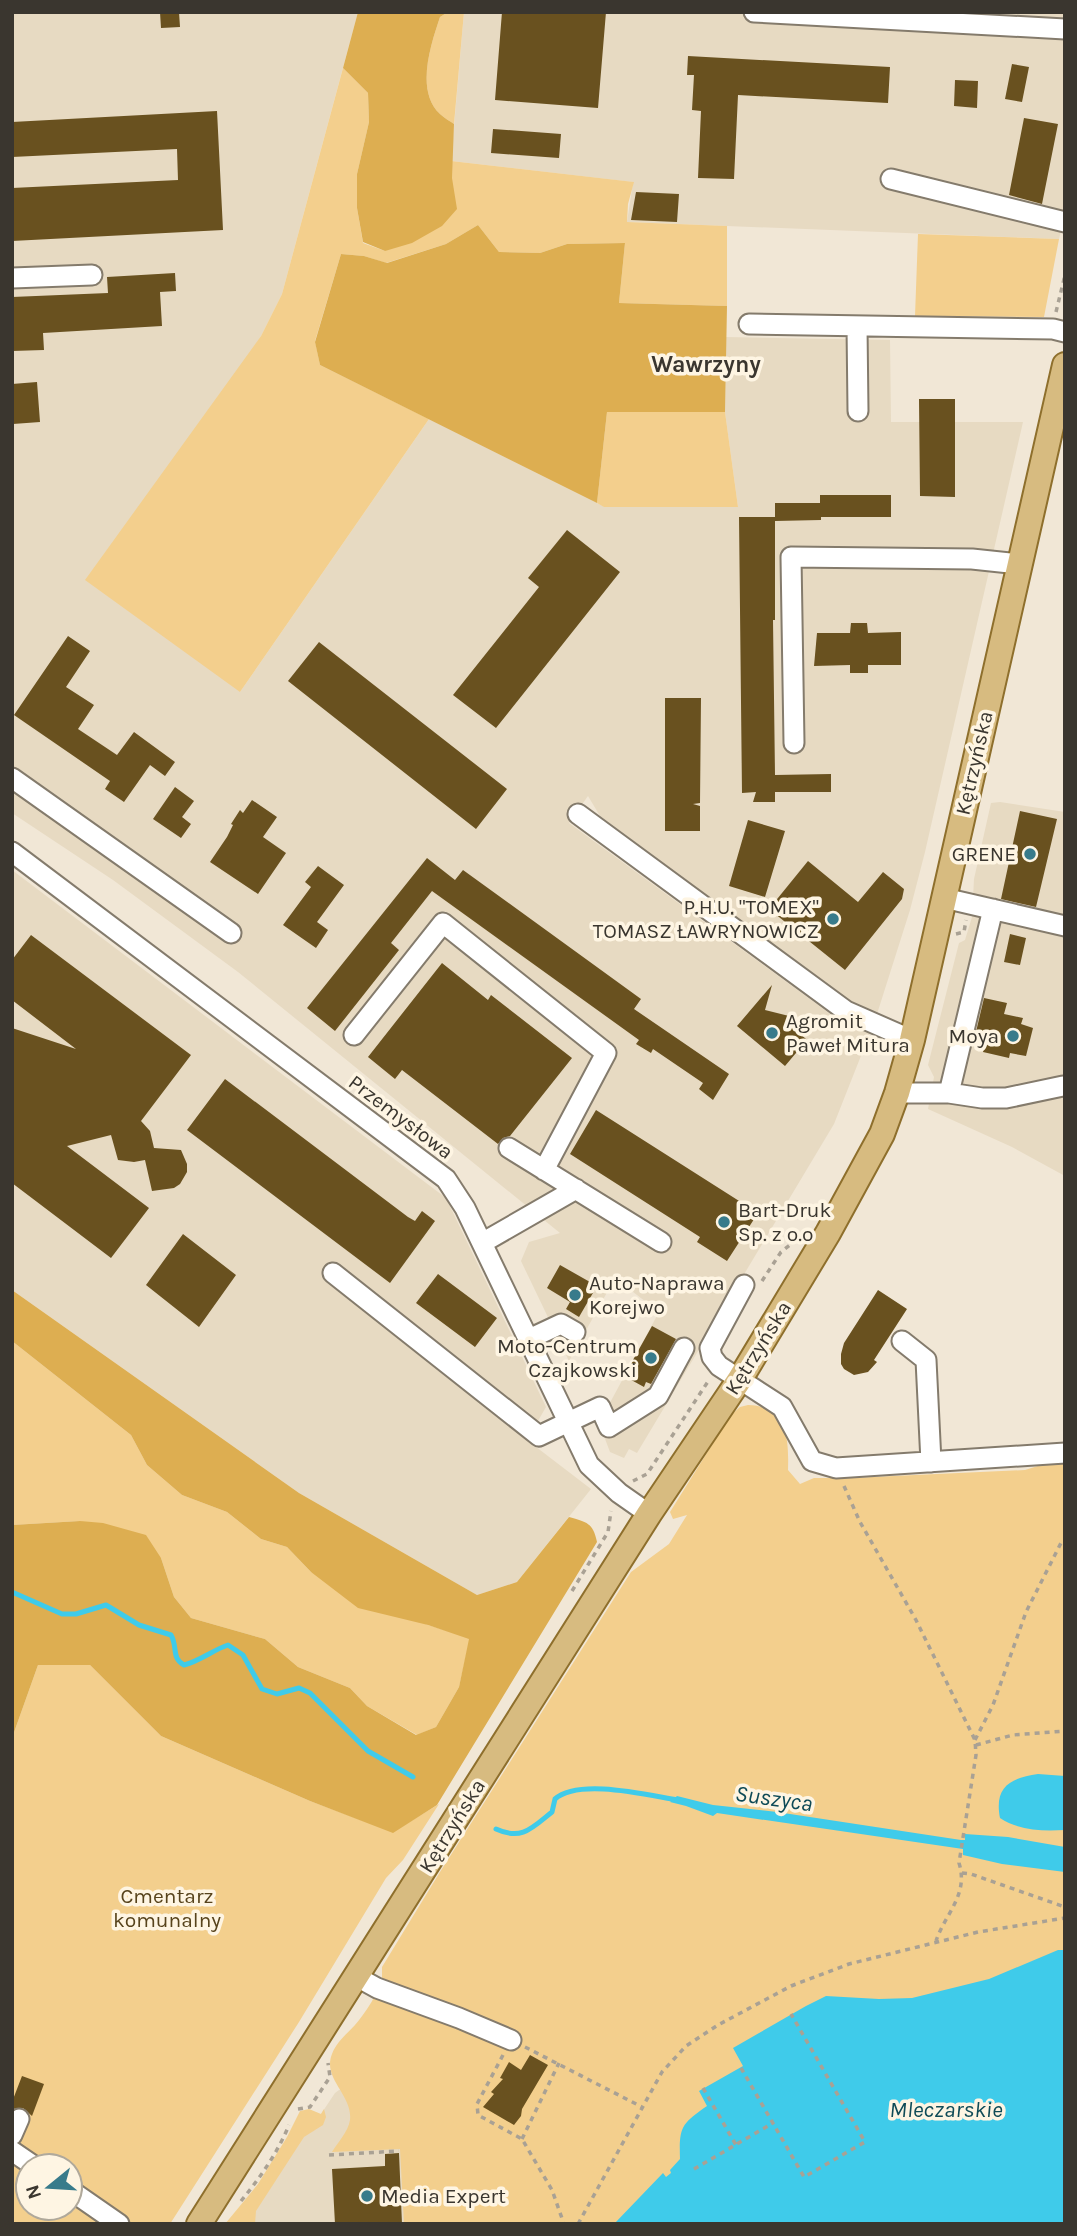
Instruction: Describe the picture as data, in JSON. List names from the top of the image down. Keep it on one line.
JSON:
{"streets":{"main road":["Kętrzyńska"],"street":["Przemysłowa"]},"crossings":[["Kętrzyńska","Przemysłowa"]],"districts":["Wawrzyny"],"water":["Suszyca","Mleczarskie"],"parks":["Cmentarz komunalny"],"places":["GRENE","P.H.U. \"TOMEX\" TOMASZ ŁAWRYNOWICZ","Agromit Paweł Mitura","Moya","Bart-Druk Sp. z o.o","Auto-Naprawa Korejwo","Moto-Centrum Czajkowski","Media Expert"],"north":"left"}
